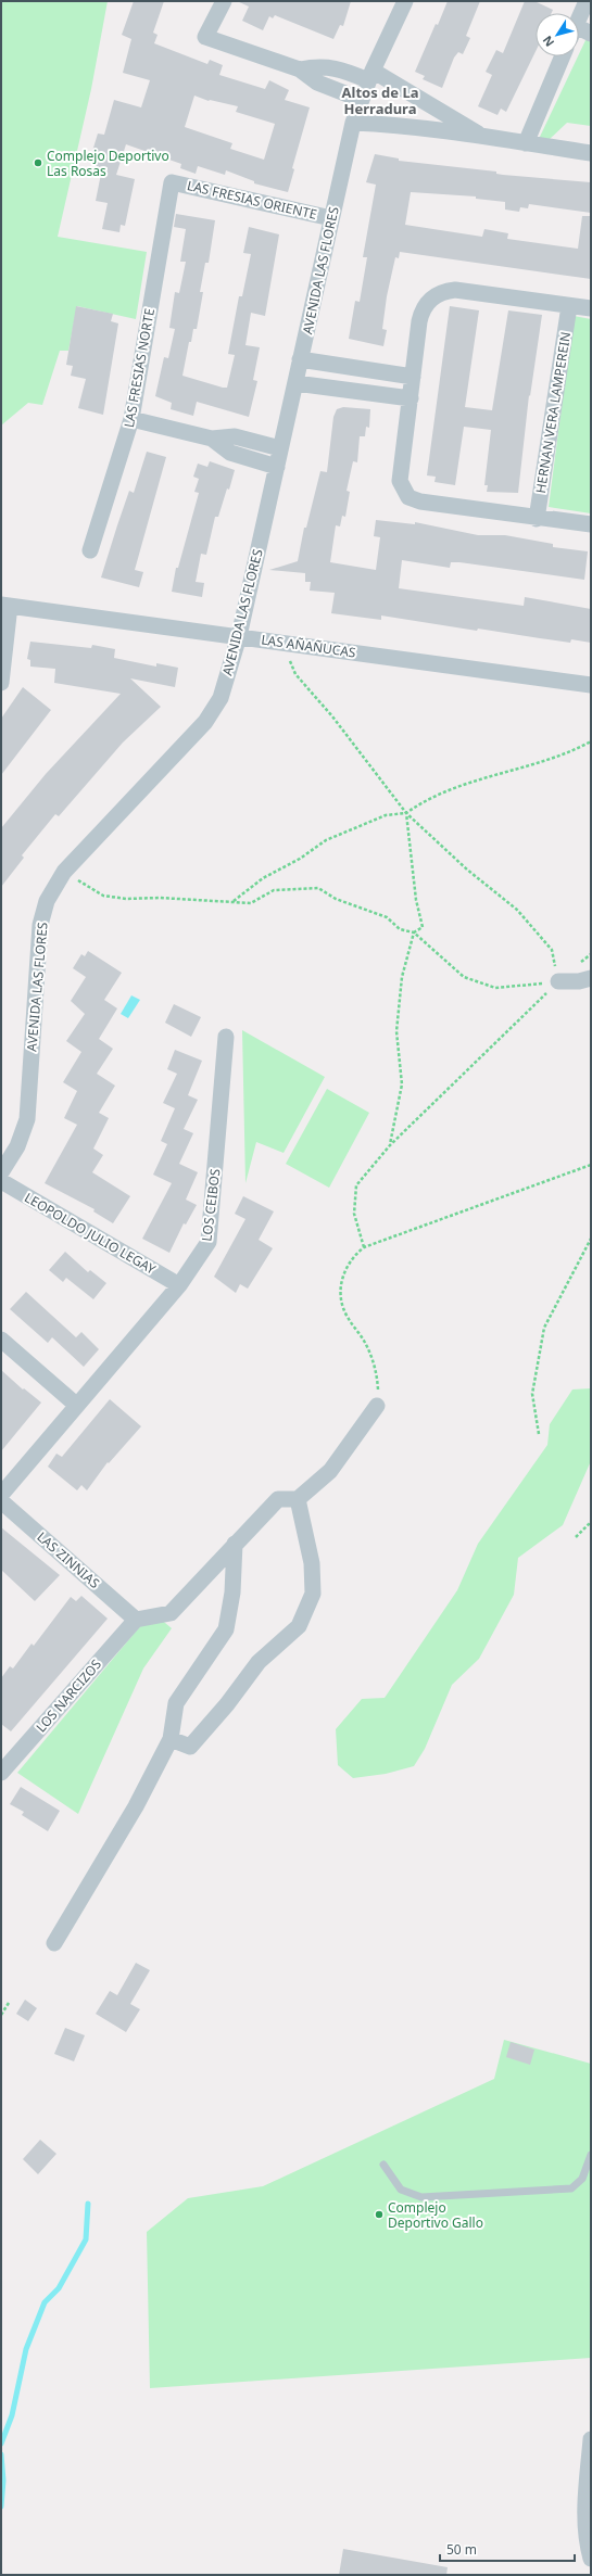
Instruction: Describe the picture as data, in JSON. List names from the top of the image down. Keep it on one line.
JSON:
{"streets":{"street":["LAS FRESIAS ORIENTE","AVENIDA LAS FLORES","LAS FRESIAS NORTE","HERNAN VERA LAMPEREIN","LAS AÑAÑUCAS","LOS CEIBOS","LEOPOLDO JULIO LEGAY","LAS ZINNIAS","LOS NARCIZOS"]},"crossings":[["LAS FRESIAS ORIENTE","AVENIDA LAS FLORES"],["LAS FRESIAS ORIENTE","LAS FRESIAS NORTE"],["AVENIDA LAS FLORES","LAS AÑAÑUCAS"],["LOS CEIBOS","LEOPOLDO JULIO LEGAY"],["LAS ZINNIAS","LOS NARCIZOS"]],"districts":["Altos de La Herradura"],"places":["Complejo Deportivo Las Rosas","Complejo Deportivo Gallo"],"scale_bar":"50 m","north":"bottom left"}
